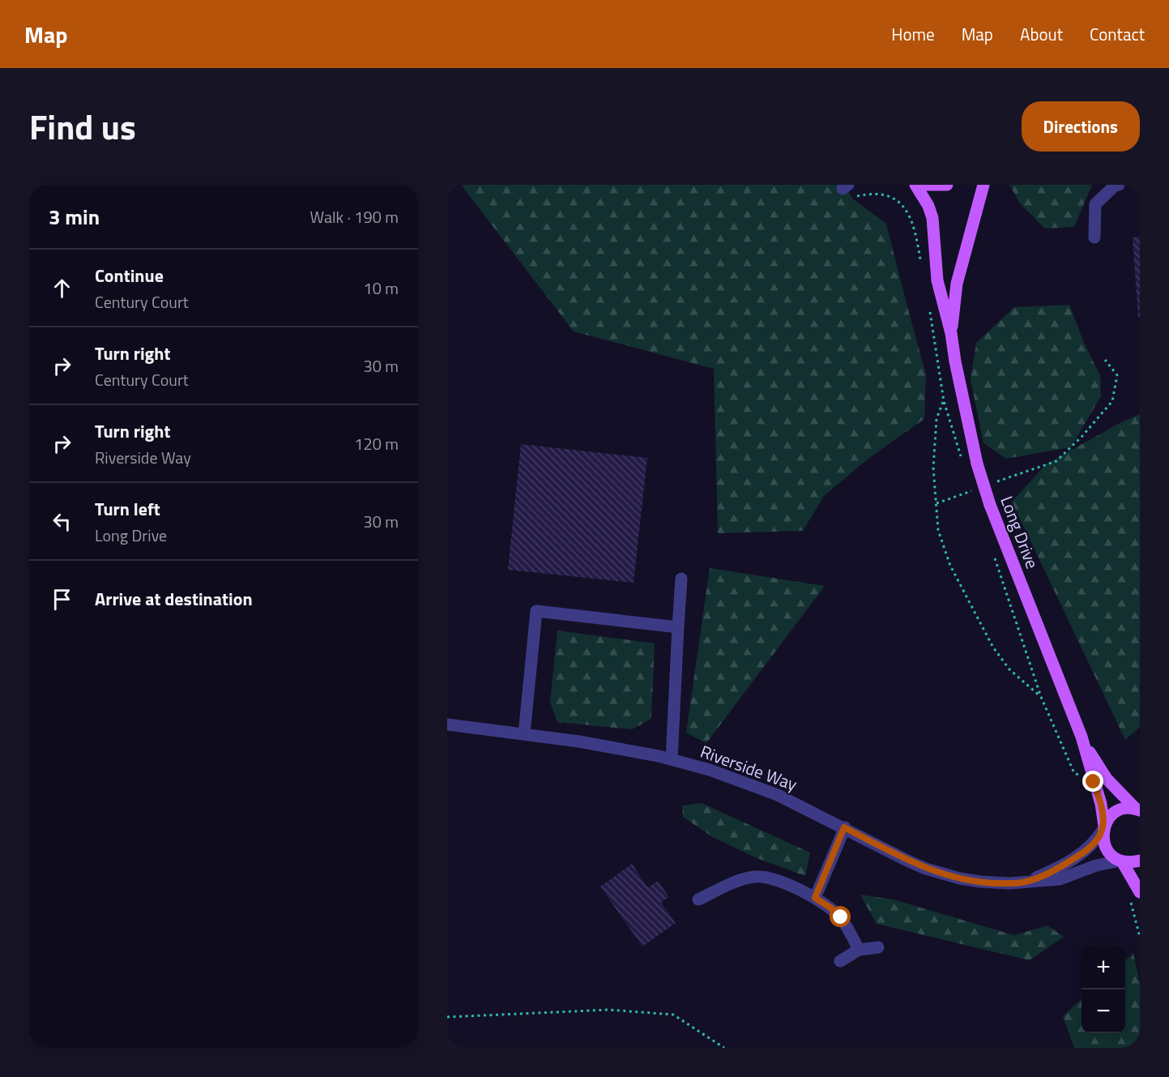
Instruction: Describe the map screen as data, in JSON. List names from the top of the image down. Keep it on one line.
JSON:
{"streets":{"main road":["Long Drive"],"street":["Riverside Way"]},"crossings":[["Long Drive","Riverside Way"]],"page":{"header":"Map","nav":["Home","Map","About","Contact"],"title":"Find us","buttons":"Directions","heading":["3 min","Walk · 190 m"],"list":[["Continue","Century Court","10 m"],["Turn right","Century Court","30 m"],["Turn right","Riverside Way","120 m"],["Turn left","Long Drive","30 m"],"Arrive at destination"],"map_buttons":["+","−"]}}
